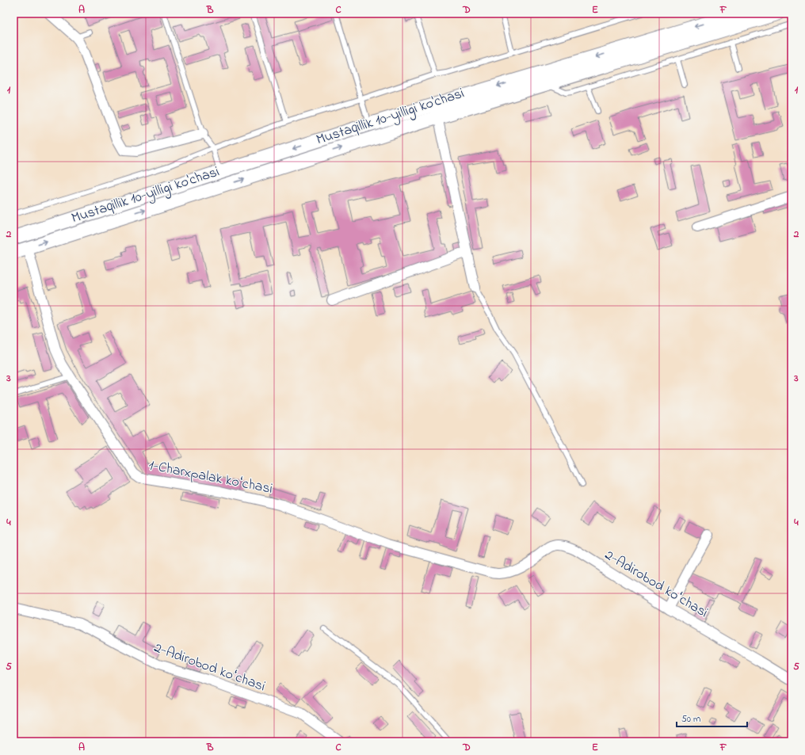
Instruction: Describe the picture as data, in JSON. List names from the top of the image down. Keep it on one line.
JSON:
{"streets":{"main road":["Mustaqillik 10-yilligi ko'chasi"],"street":["1-Charxpalak koʻchasi","2-Adirobod koʻchasi"]},"crossings":[["Mustaqillik 10-yilligi ko'chasi","1-Charxpalak koʻchasi"],["1-Charxpalak koʻchasi","2-Adirobod koʻchasi"]],"scale_bar":"50 m","grid":{"columns":["A","B","C","D","E","F"],"rows":["1","2","3","4","5"]}}
